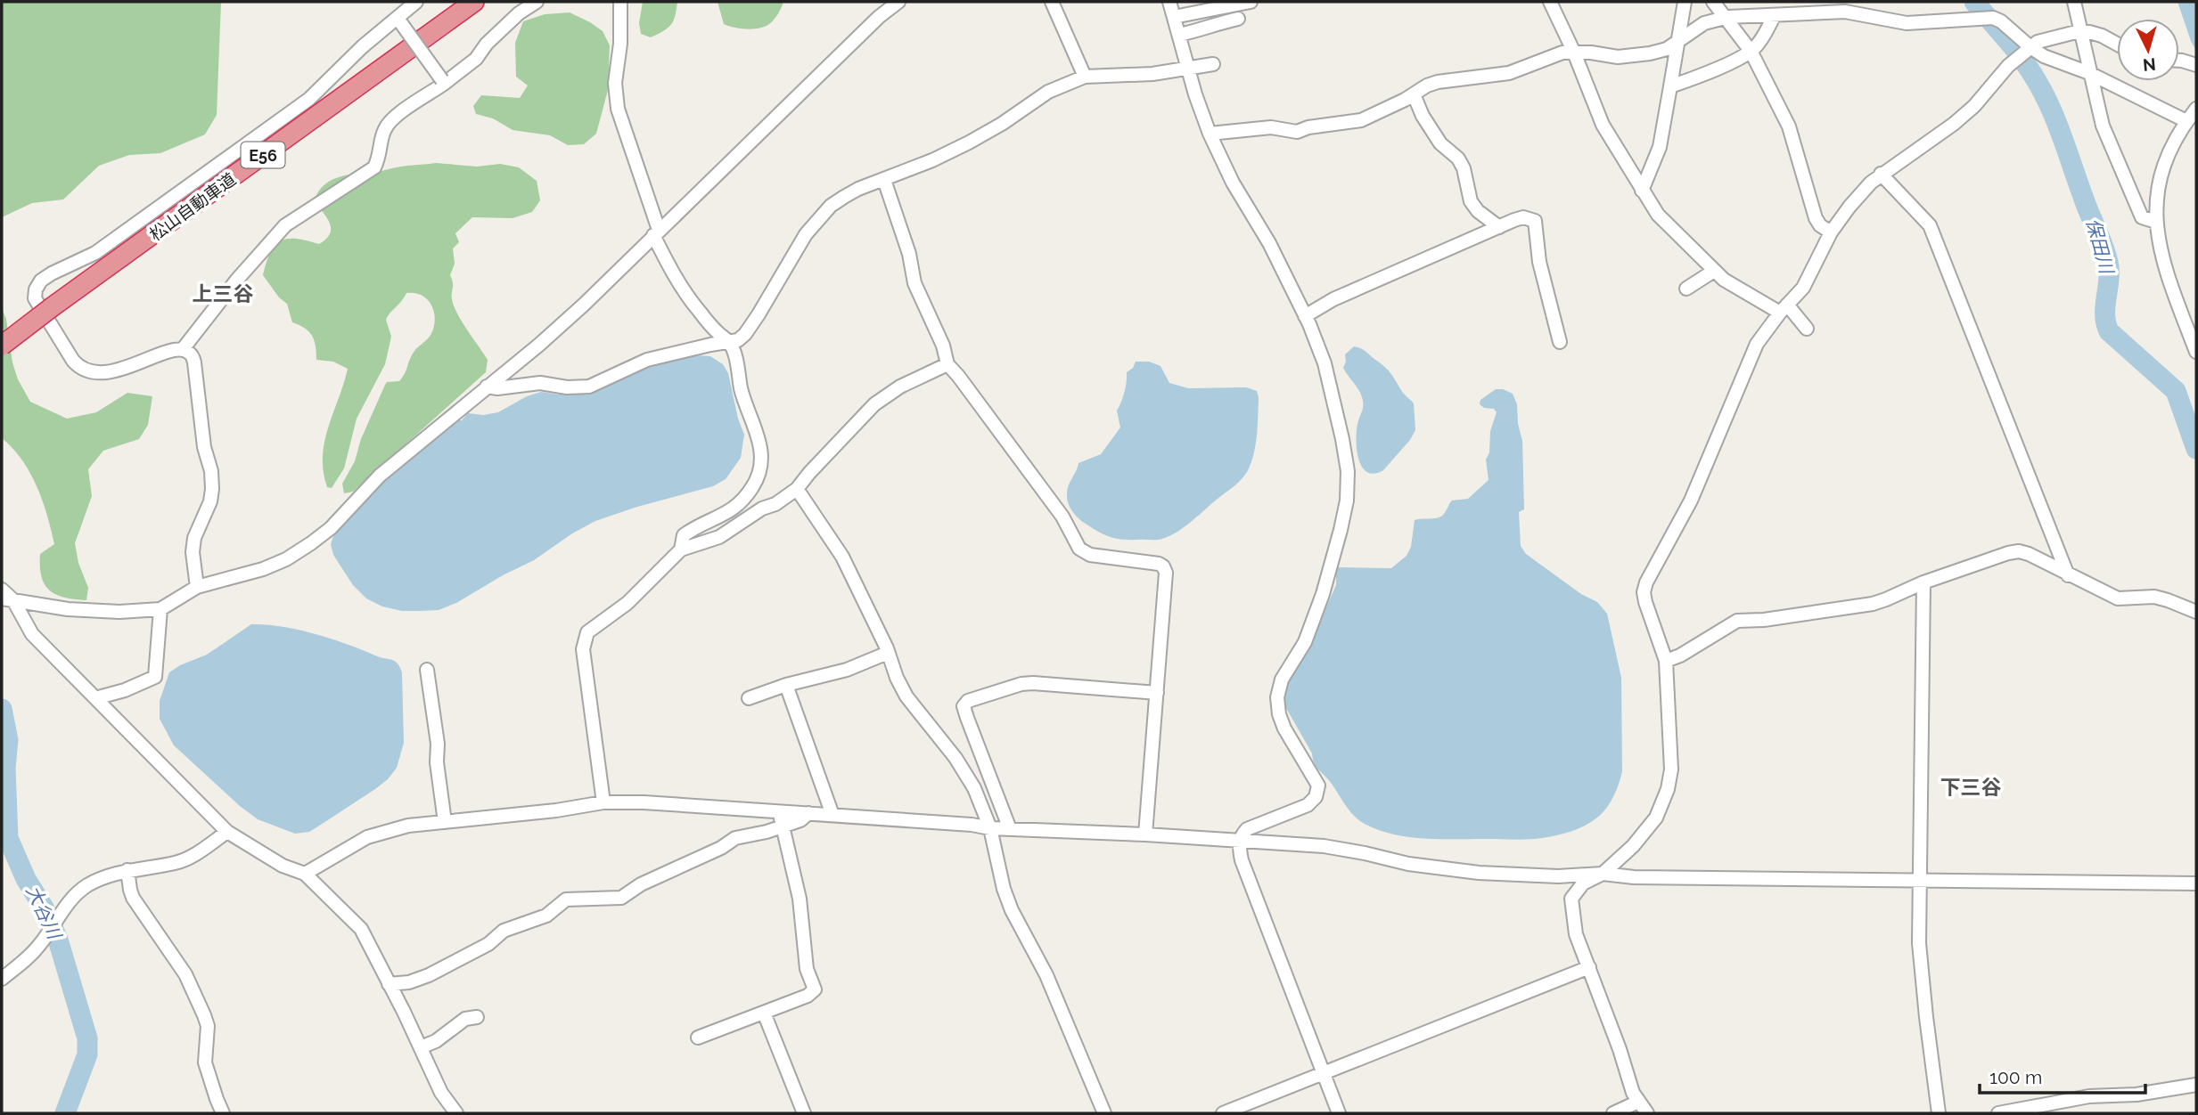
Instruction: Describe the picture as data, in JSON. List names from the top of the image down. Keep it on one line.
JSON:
{"streets":{"highway":["E56","松山自動車道"]},"districts":["上三谷","下三谷"],"water":["保田川","大谷川"],"scale_bar":"100 m","north":"bottom"}
